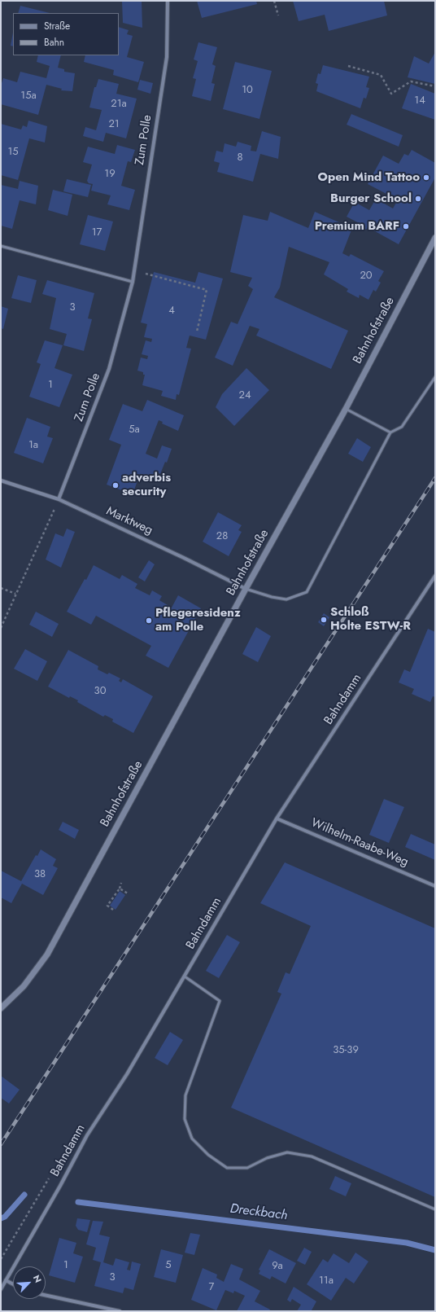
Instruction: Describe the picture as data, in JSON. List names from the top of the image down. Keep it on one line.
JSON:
{"streets":{"street":["Zum Polle","Bahnhofstraße","Marktweg","Bahndamm","Wilhelm-Raabe-Weg"]},"crossings":[["Zum Polle","Marktweg"],["Bahnhofstraße","Marktweg"],["Bahndamm","Wilhelm-Raabe-Weg"]],"water":["Dreckbach"],"places":["Open Mind Tattoo","Burger School","Premium BARF","adverbis security","Schloß Holte ESTW-R","Pflegeresidenz am Polle"],"house_numbers":["10","15a","14","21a","21","15","8","19","17","20","3","4","1","24","5a","1a","28","30","38","35-39","1","5","9a","3","11a","7"],"legend":["Straße","Bahn"],"north":"top right"}
